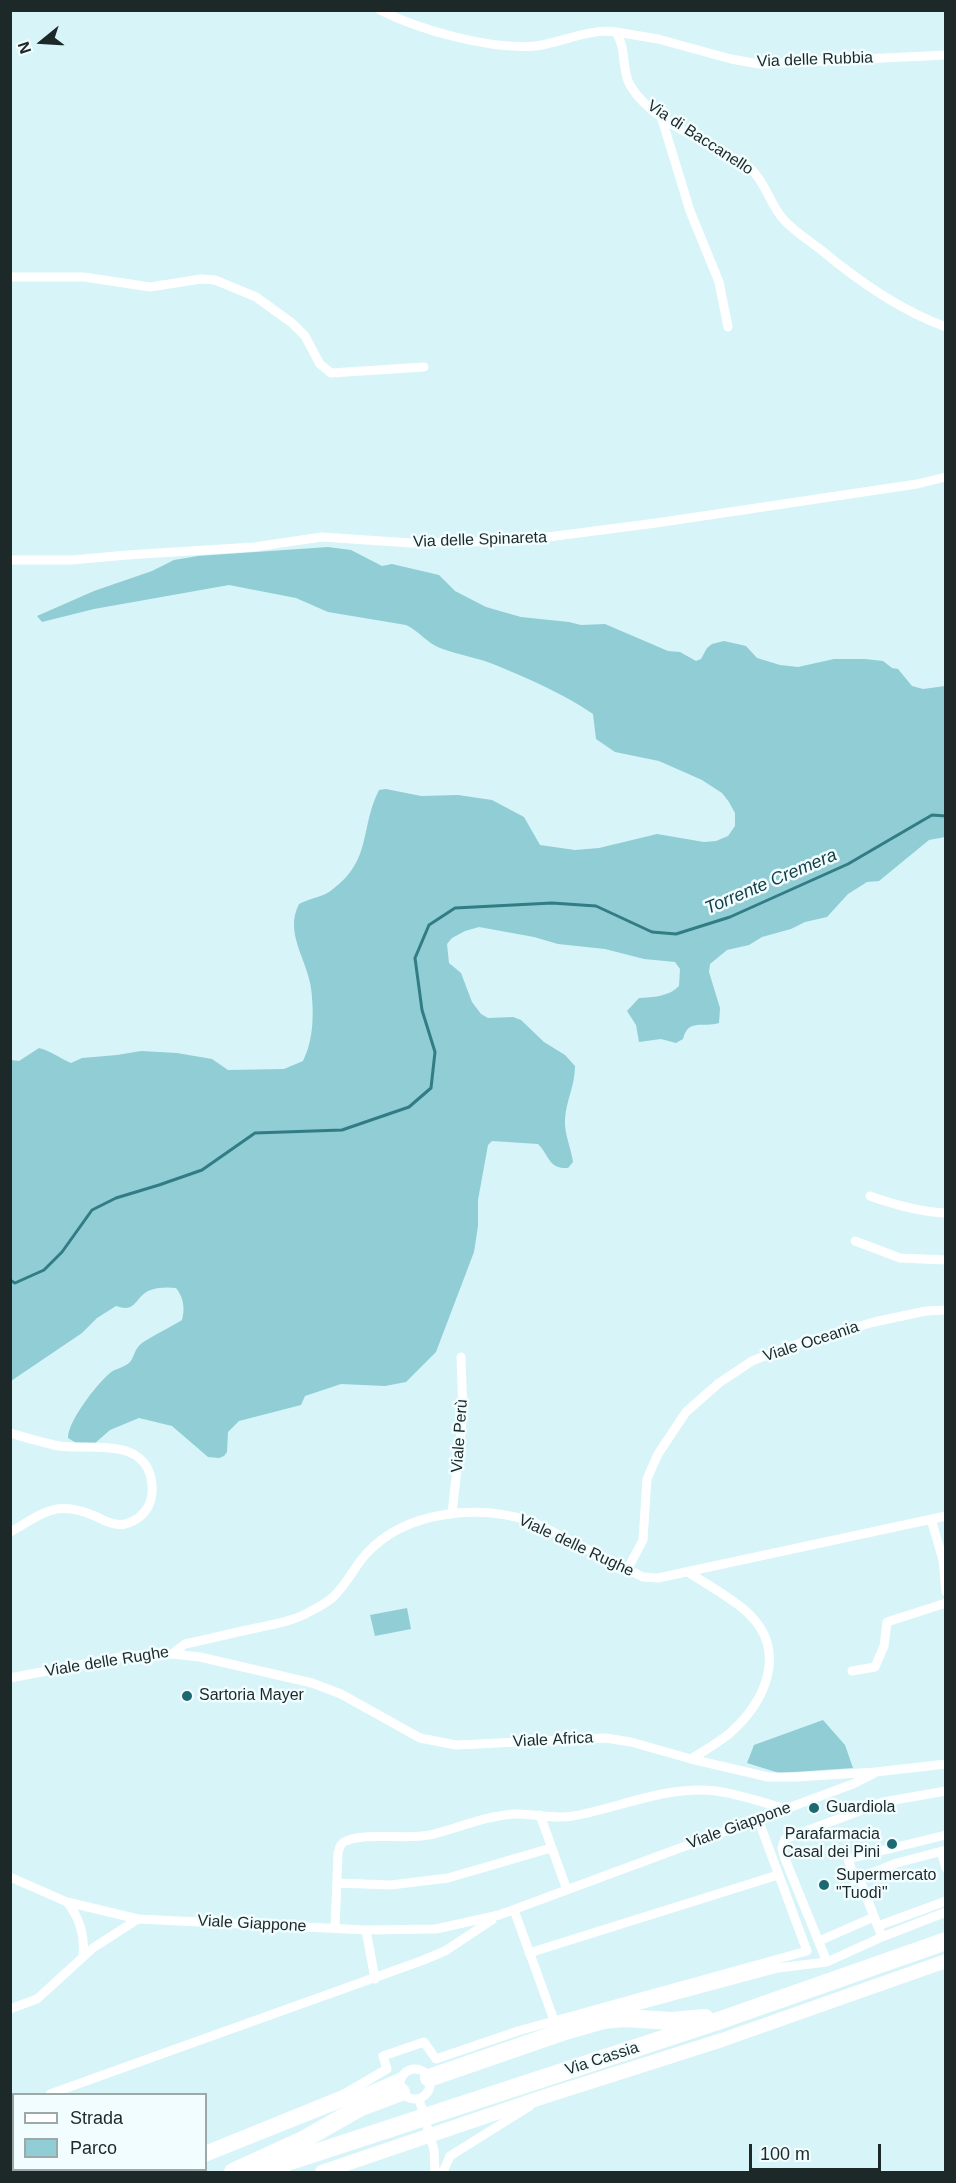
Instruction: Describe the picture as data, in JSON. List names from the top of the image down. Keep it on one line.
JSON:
{"streets":{"highway":["Via Cassia"],"street":["Via delle Rubbia","Via di Baccanello","Via delle Spinareta","Viale Oceania","Viale Perù","Viale delle Rughe","Viale Africa","Viale Giappone"]},"crossings":[["Via delle Rubbia","Via di Baccanello"],["Viale Oceania","Viale delle Rughe"],["Viale Perù","Viale delle Rughe"],["Viale delle Rughe","Viale Africa"],["Viale Africa","Viale Giappone"]],"water":["Torrente Cremera"],"places":["Sartoria Mayer","Guardiola","Parafarmacia Casal dei Pini","Supermercato \"Tuodì\""],"legend":["Strada","Parco"],"scale_bar":"100 m","north":"left"}
